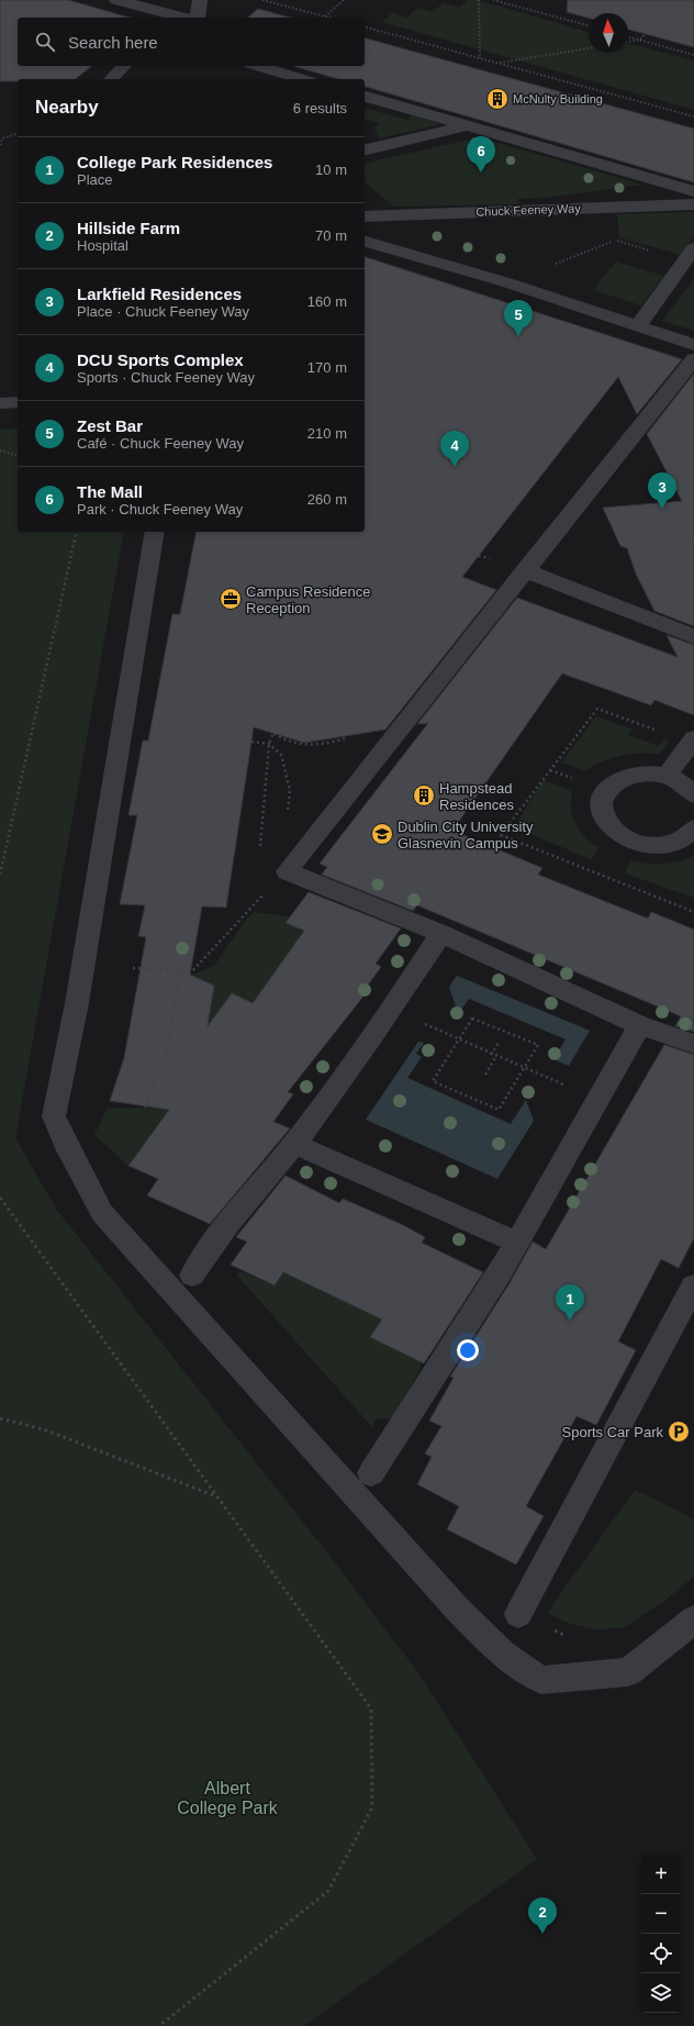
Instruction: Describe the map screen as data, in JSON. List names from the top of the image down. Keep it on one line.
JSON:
{"streets":{"street":["Chuck Feeney Way"]},"parks":["Albert College Park"],"places":{"building":["McNulty Building","Hampstead Residences"],"office":["Campus Residence Reception"],"school or university":["Dublin City University Glasnevin Campus"],"parking":["Sports Car Park"]},"north":"top","page":{"search":"Search here","heading":["Nearby","6 results"],"pins":["6","5","4","3","1","2"],"list":[{"mark":"1","name":"College Park Residences","note":"Place","value":"10 m"},{"mark":"2","name":"Hillside Farm","note":"Hospital","value":"70 m"},{"mark":"3","name":"Larkfield Residences","note":"Place · Chuck Feeney Way","value":"160 m"},{"mark":"4","name":"DCU Sports Complex","note":"Sports · Chuck Feeney Way","value":"170 m"},{"mark":"5","name":"Zest Bar","note":"Café · Chuck Feeney Way","value":"210 m"},{"mark":"6","name":"The Mall","note":"Park · Chuck Feeney Way","value":"260 m"}],"map_buttons":["+","−"]}}
